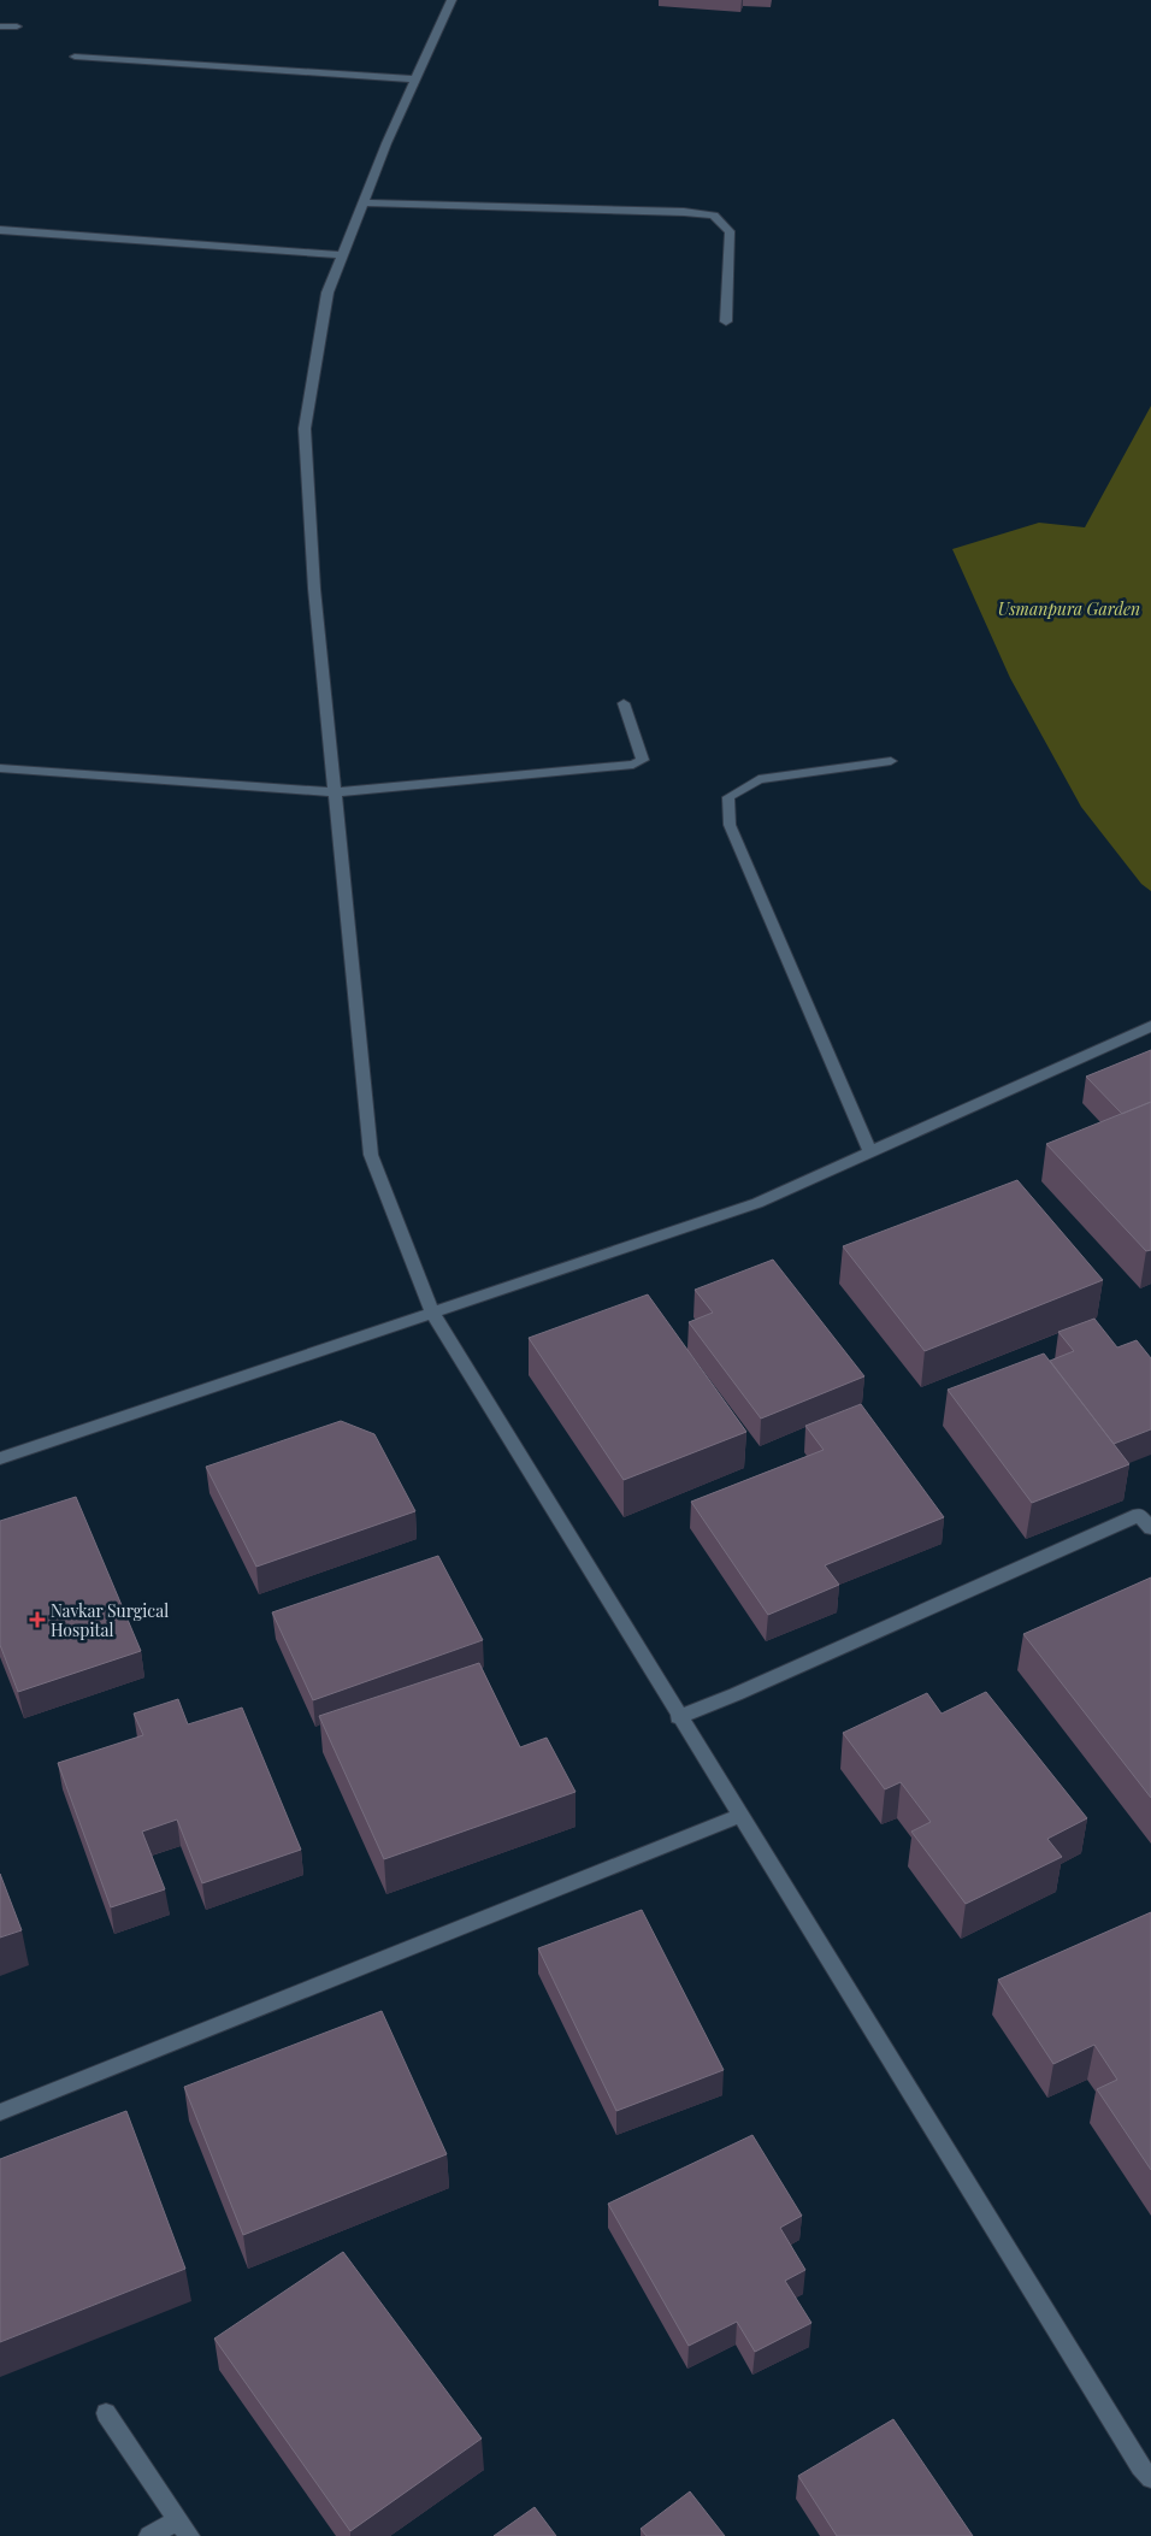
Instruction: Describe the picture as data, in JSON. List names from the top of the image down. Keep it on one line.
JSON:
{"parks":["Usmanpura Garden"],"places":{"health":["Navkar Surgical Hospital"]}}
